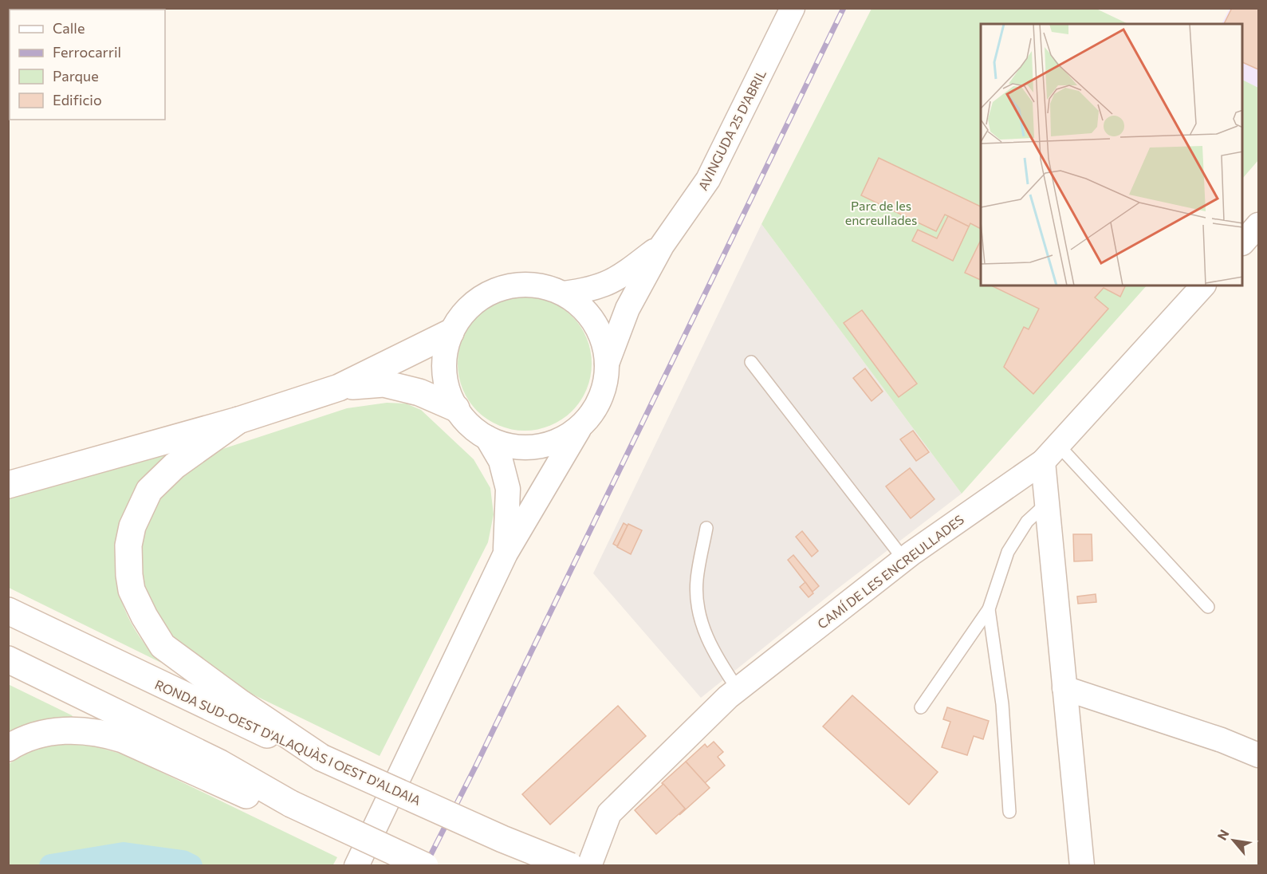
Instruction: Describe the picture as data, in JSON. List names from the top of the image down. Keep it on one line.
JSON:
{"streets":{"main road":["RONDA SUD-OEST D'ALAQUÀS I OEST D'ALDAIA"],"street":["AVINGUDA 25 D'ABRIL","CAMÍ DE LES ENCREULLADES"]},"parks":["Parc de les encreullades"],"legend":["Calle","Ferrocarril","Parque","Edificio"],"north":"top left"}
